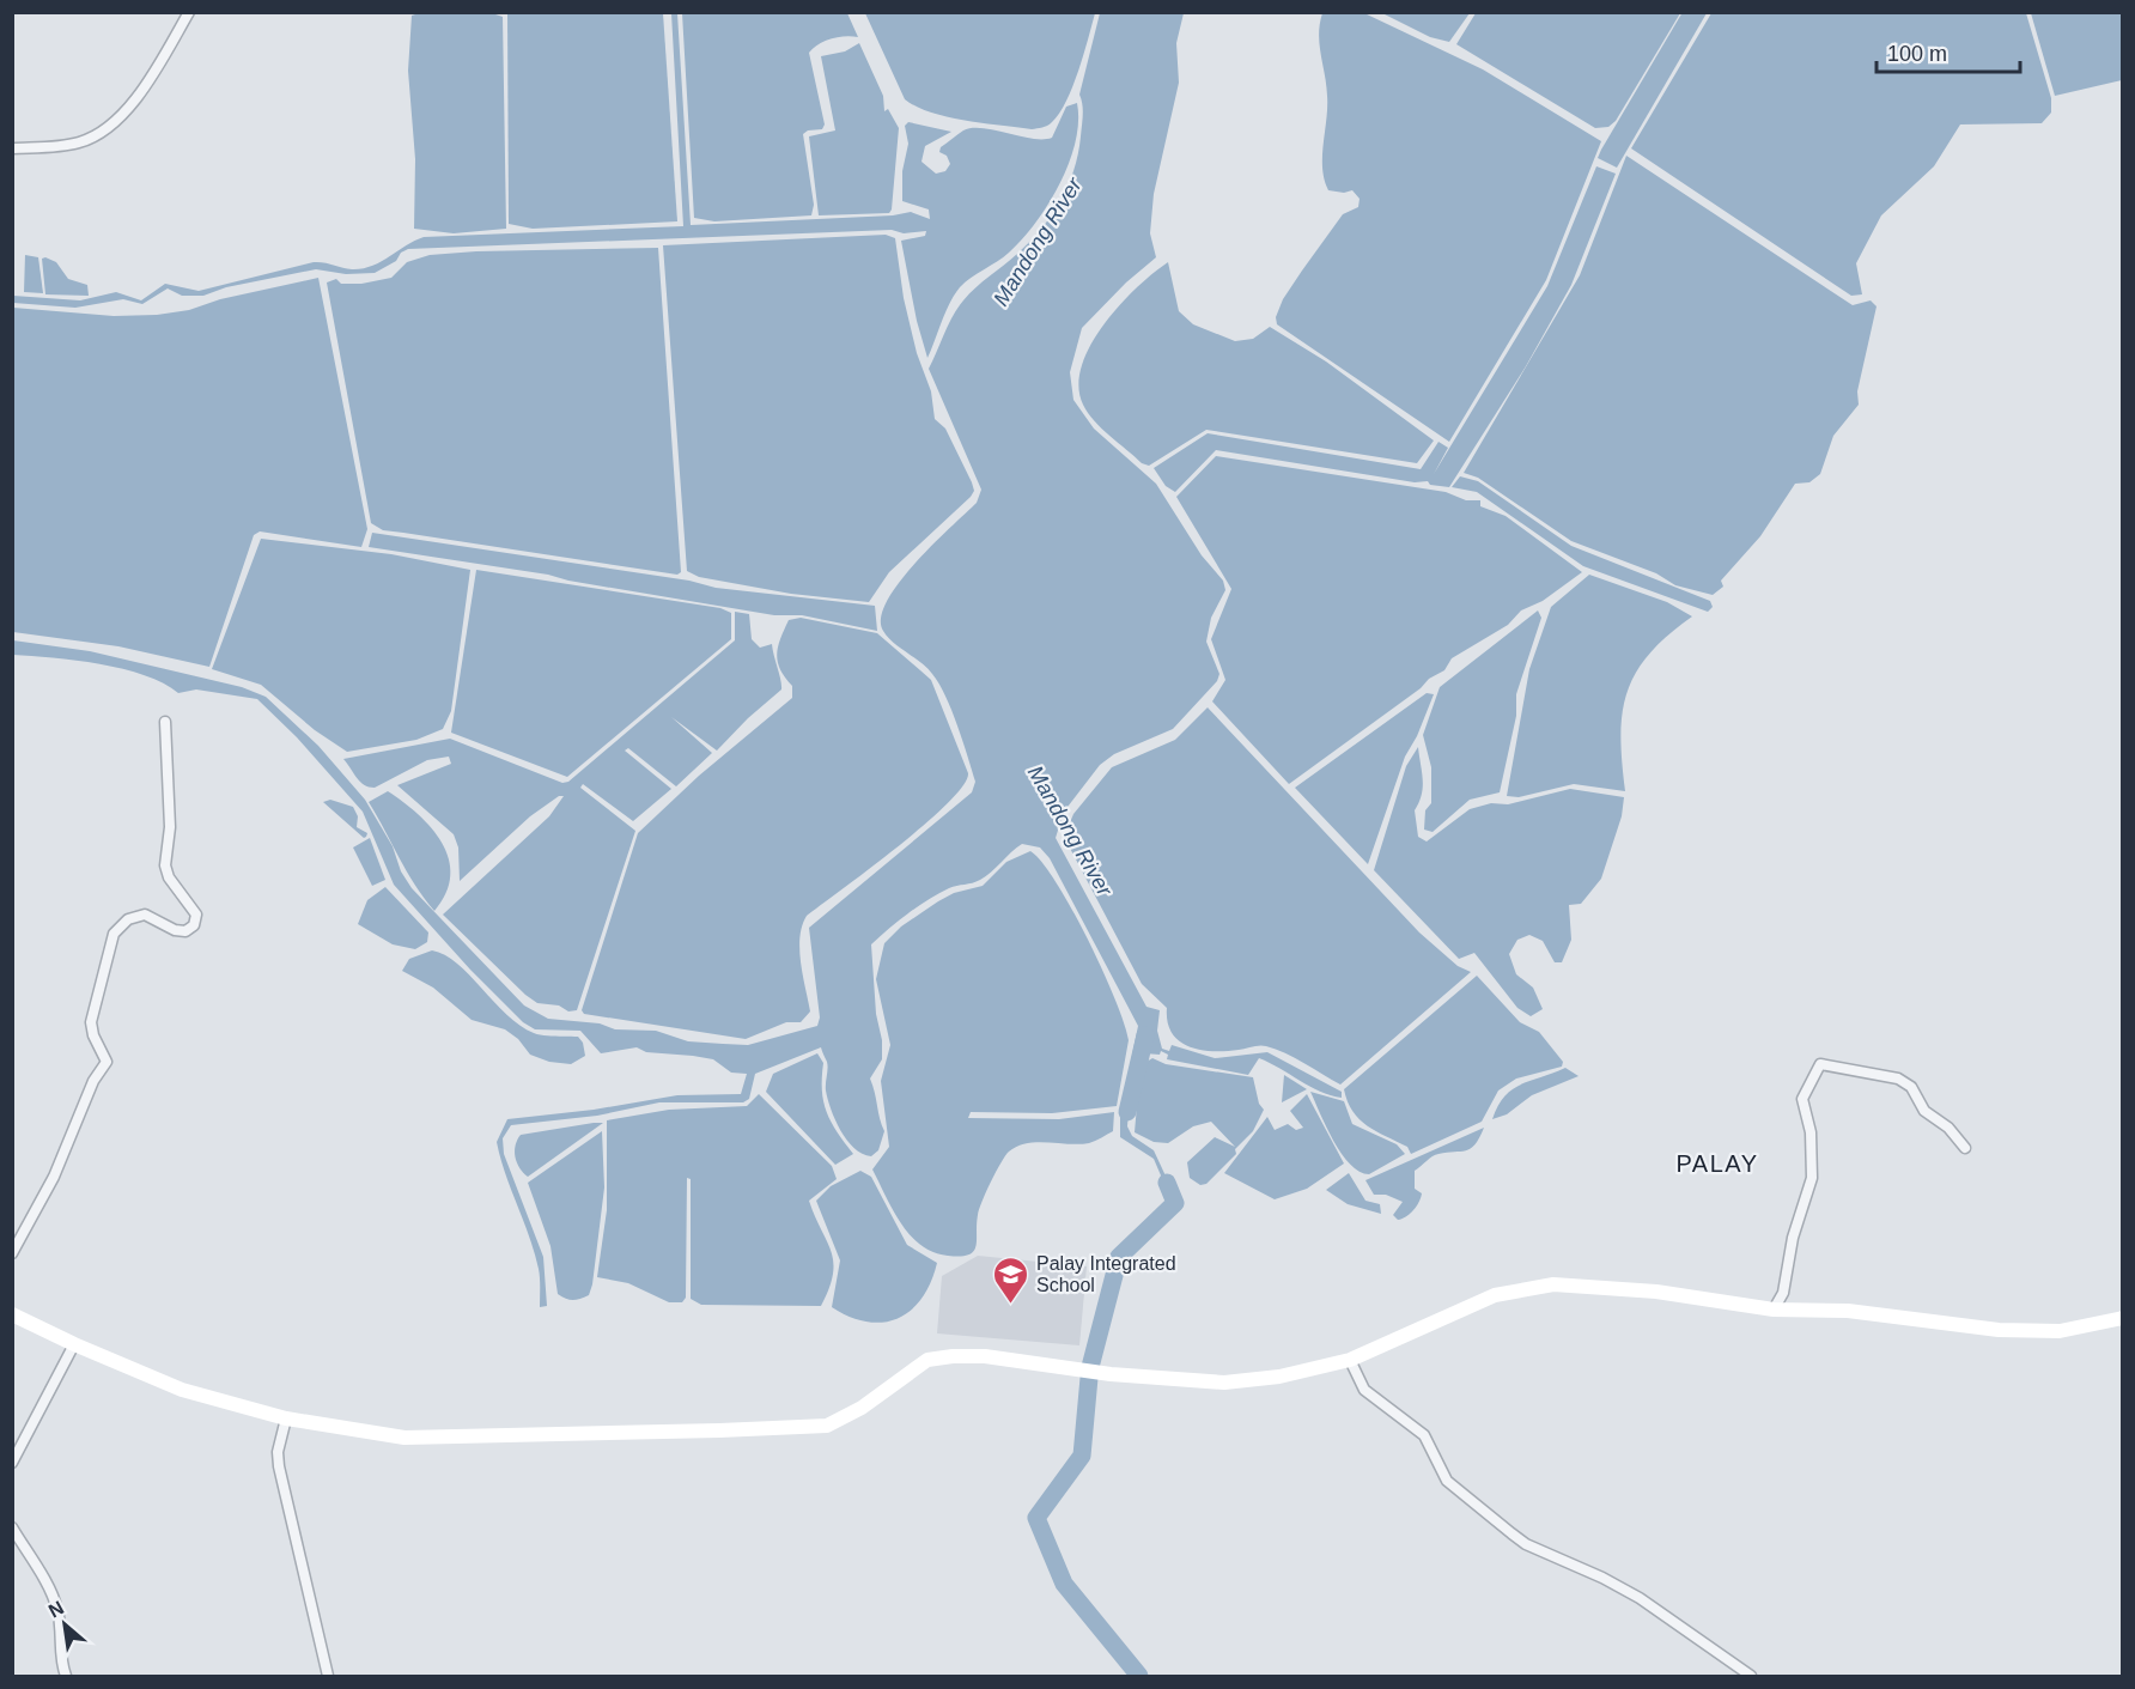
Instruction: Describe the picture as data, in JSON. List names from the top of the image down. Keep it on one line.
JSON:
{"districts":["PALAY"],"water":["Mandong River"],"places":{"school or university":["Palay Integrated School"]},"scale_bar":"100 m","north":"top left"}
